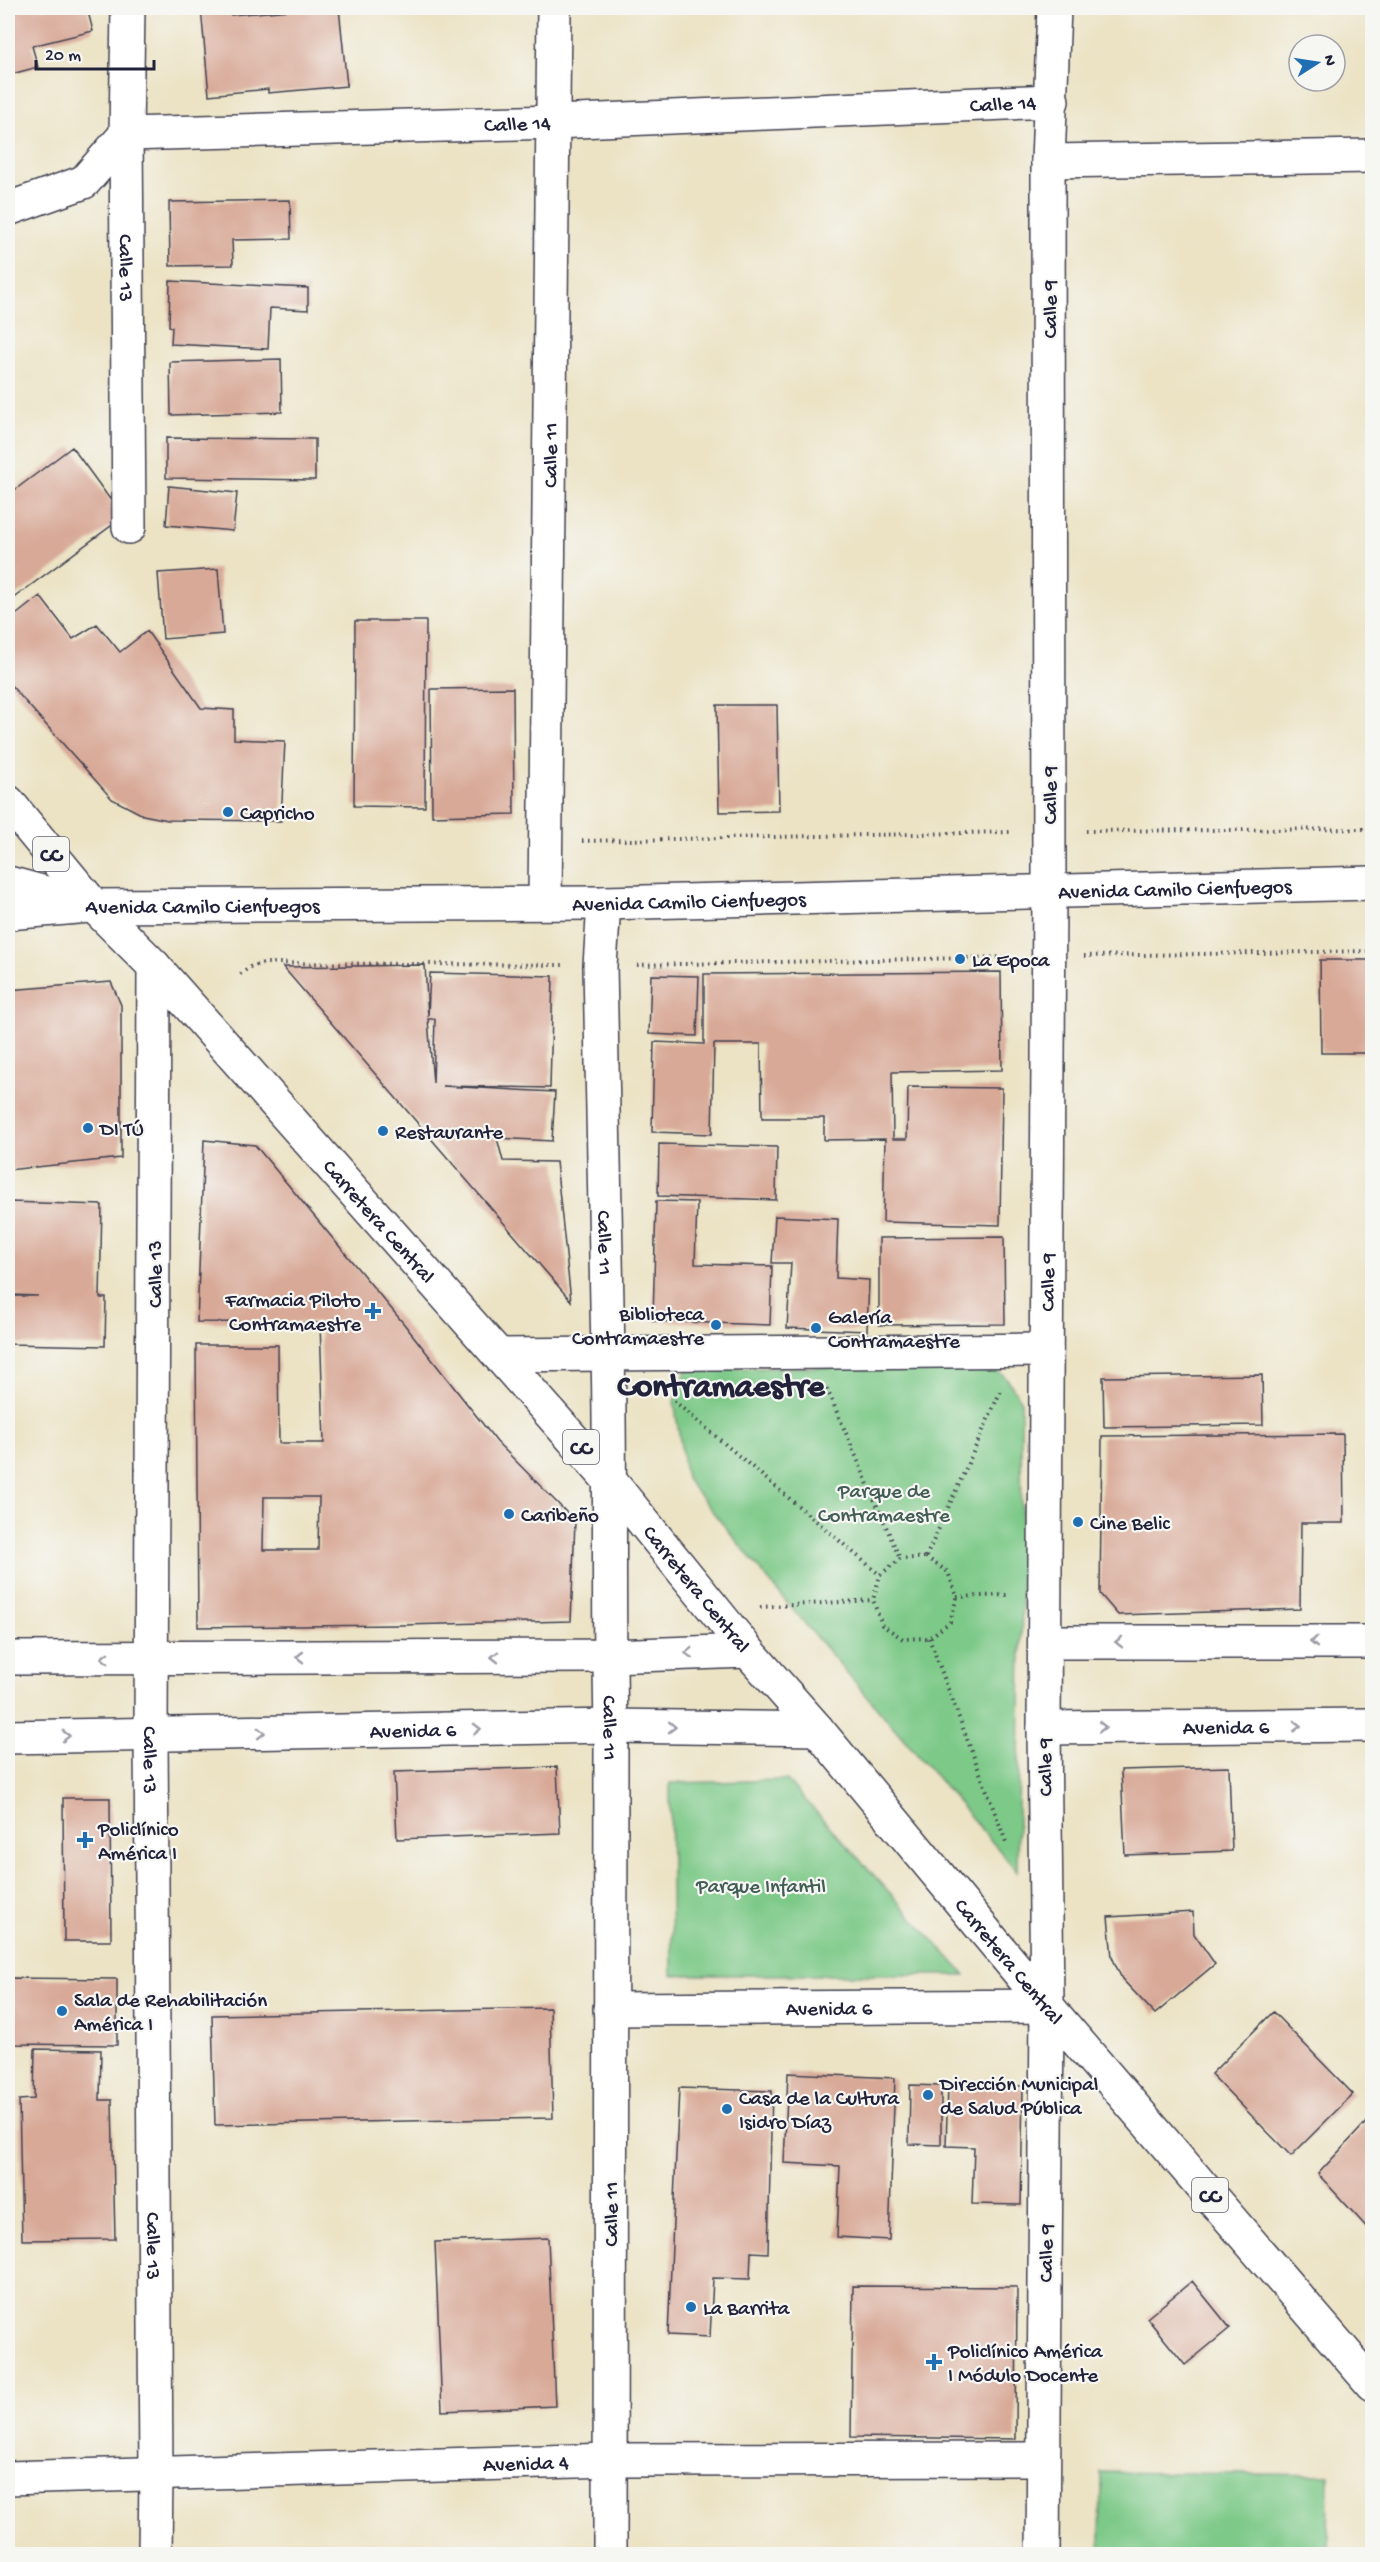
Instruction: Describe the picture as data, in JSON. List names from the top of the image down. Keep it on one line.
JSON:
{"streets":{"main road":["Calle 14","Calle 13","Calle 9","Calle 11","CC","Avenida Camilo Cienfuegos","Carretera Central","Avenida 6","Avenida 4"]},"crossings":[["Calle 14","Calle 13"],["Calle 14","Calle 9"],["Calle 14","Calle 11"],["Calle 13","Carretera Central"],["Calle 13","Avenida 6"],["Calle 13","Avenida 4"],["Calle 9","Avenida Camilo Cienfuegos"],["Calle 9","Carretera Central"],["Calle 9","Avenida 6"],["Calle 9","Avenida 4"],["Calle 11","Avenida Camilo Cienfuegos"],["Calle 11","Carretera Central"],["Calle 11","Avenida 6"],["Calle 11","Avenida 4"],["Avenida Camilo Cienfuegos","Carretera Central"],["Carretera Central","Avenida 6"]],"districts":["Contramaestre"],"parks":["Parque de Contramaestre","Parque Infantil"],"places":{"other":["Capricho","La Epoca","DI TÚ","Restaurante","Biblioteca Contramaestre","Galería Contramaestre","Caribeño","Cine Belic","Sala de Rehabilitación América I","Dirección Municipal de Salud Pública","Casa de la Cultura Isidro Díaz","La Barrita"],"health":["Farmacia Piloto Contramaestre","Policlínico América I","Policlínico América I Módulo Docente"]},"scale_bar":"20 m","north":"right"}
